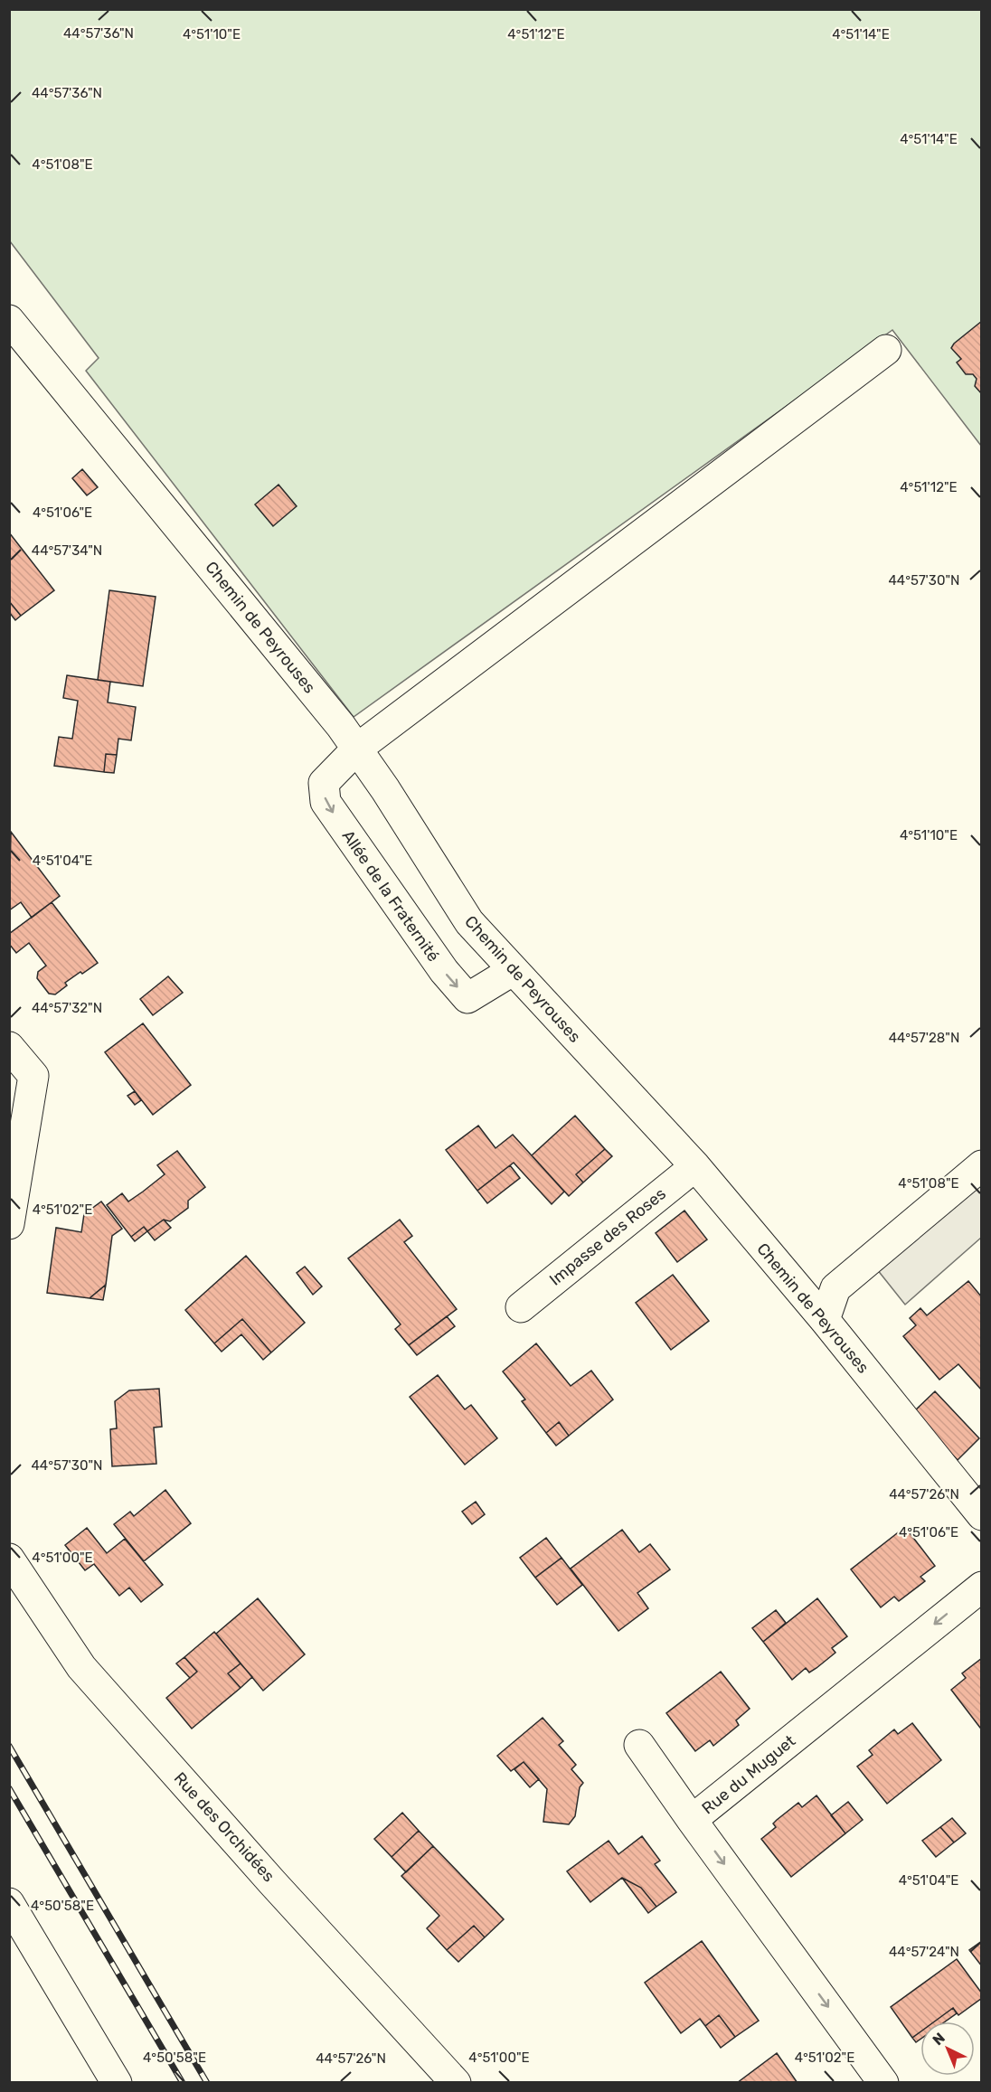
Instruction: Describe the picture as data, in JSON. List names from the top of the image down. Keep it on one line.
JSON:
{"streets":{"street":["Chemin de Peyrouses","Allée de la Fraternité","Impasse des Roses","Rue du Muguet","Rue des Orchidées"]},"crossings":[["Chemin de Peyrouses","Allée de la Fraternité"],["Chemin de Peyrouses","Impasse des Roses"]],"north":"top left","coordinates":["44°57'36\"N","4°51'10\"E","4°51'12\"E","4°51'14\"E","4°51'08\"E","4°51'06\"E","44°57'34\"N","44°57'30\"N","4°51'04\"E","44°57'32\"N","44°57'28\"N","4°51'02\"E","44°57'26\"N","4°51'00\"E","4°50'58\"E","44°57'24\"N"]}
